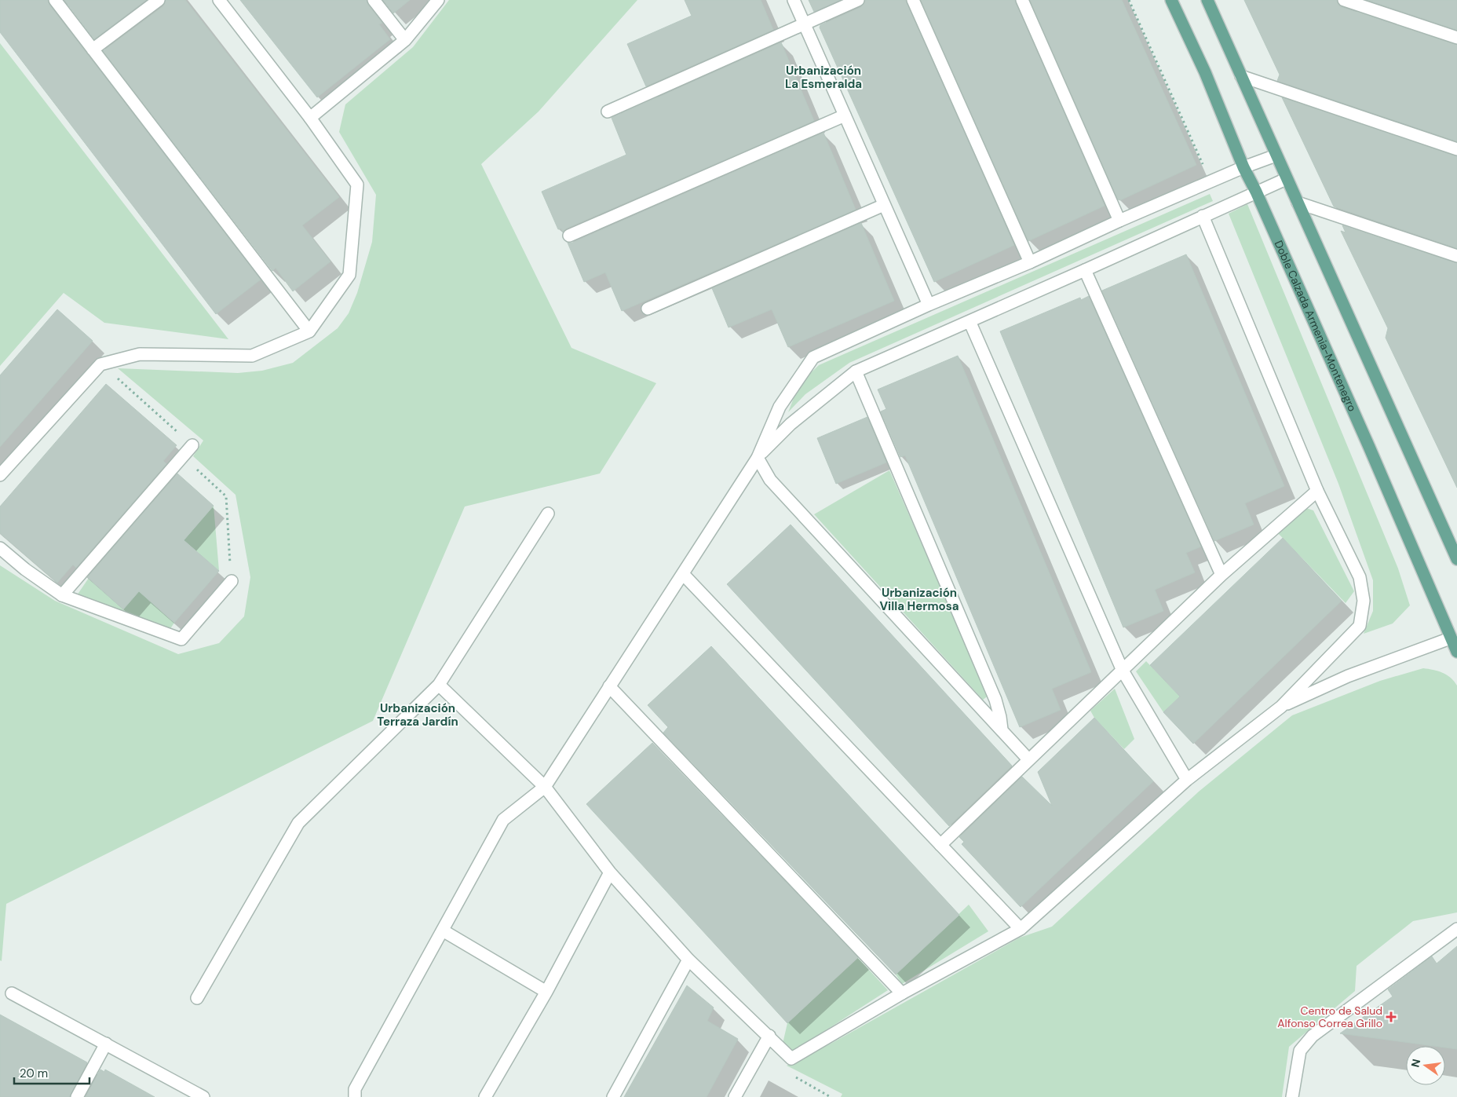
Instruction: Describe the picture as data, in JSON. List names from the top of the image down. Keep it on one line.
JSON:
{"streets":{"main road":["Doble Calzada Armenia-Montenegro"]},"districts":["Urbanización La Esmeralda","Urbanización Villa Hermosa","Urbanización Terraza Jardín"],"places":{"health":["Centro de Salud Alfonso Correa Grillo"]},"scale_bar":"20 m","north":"left"}
